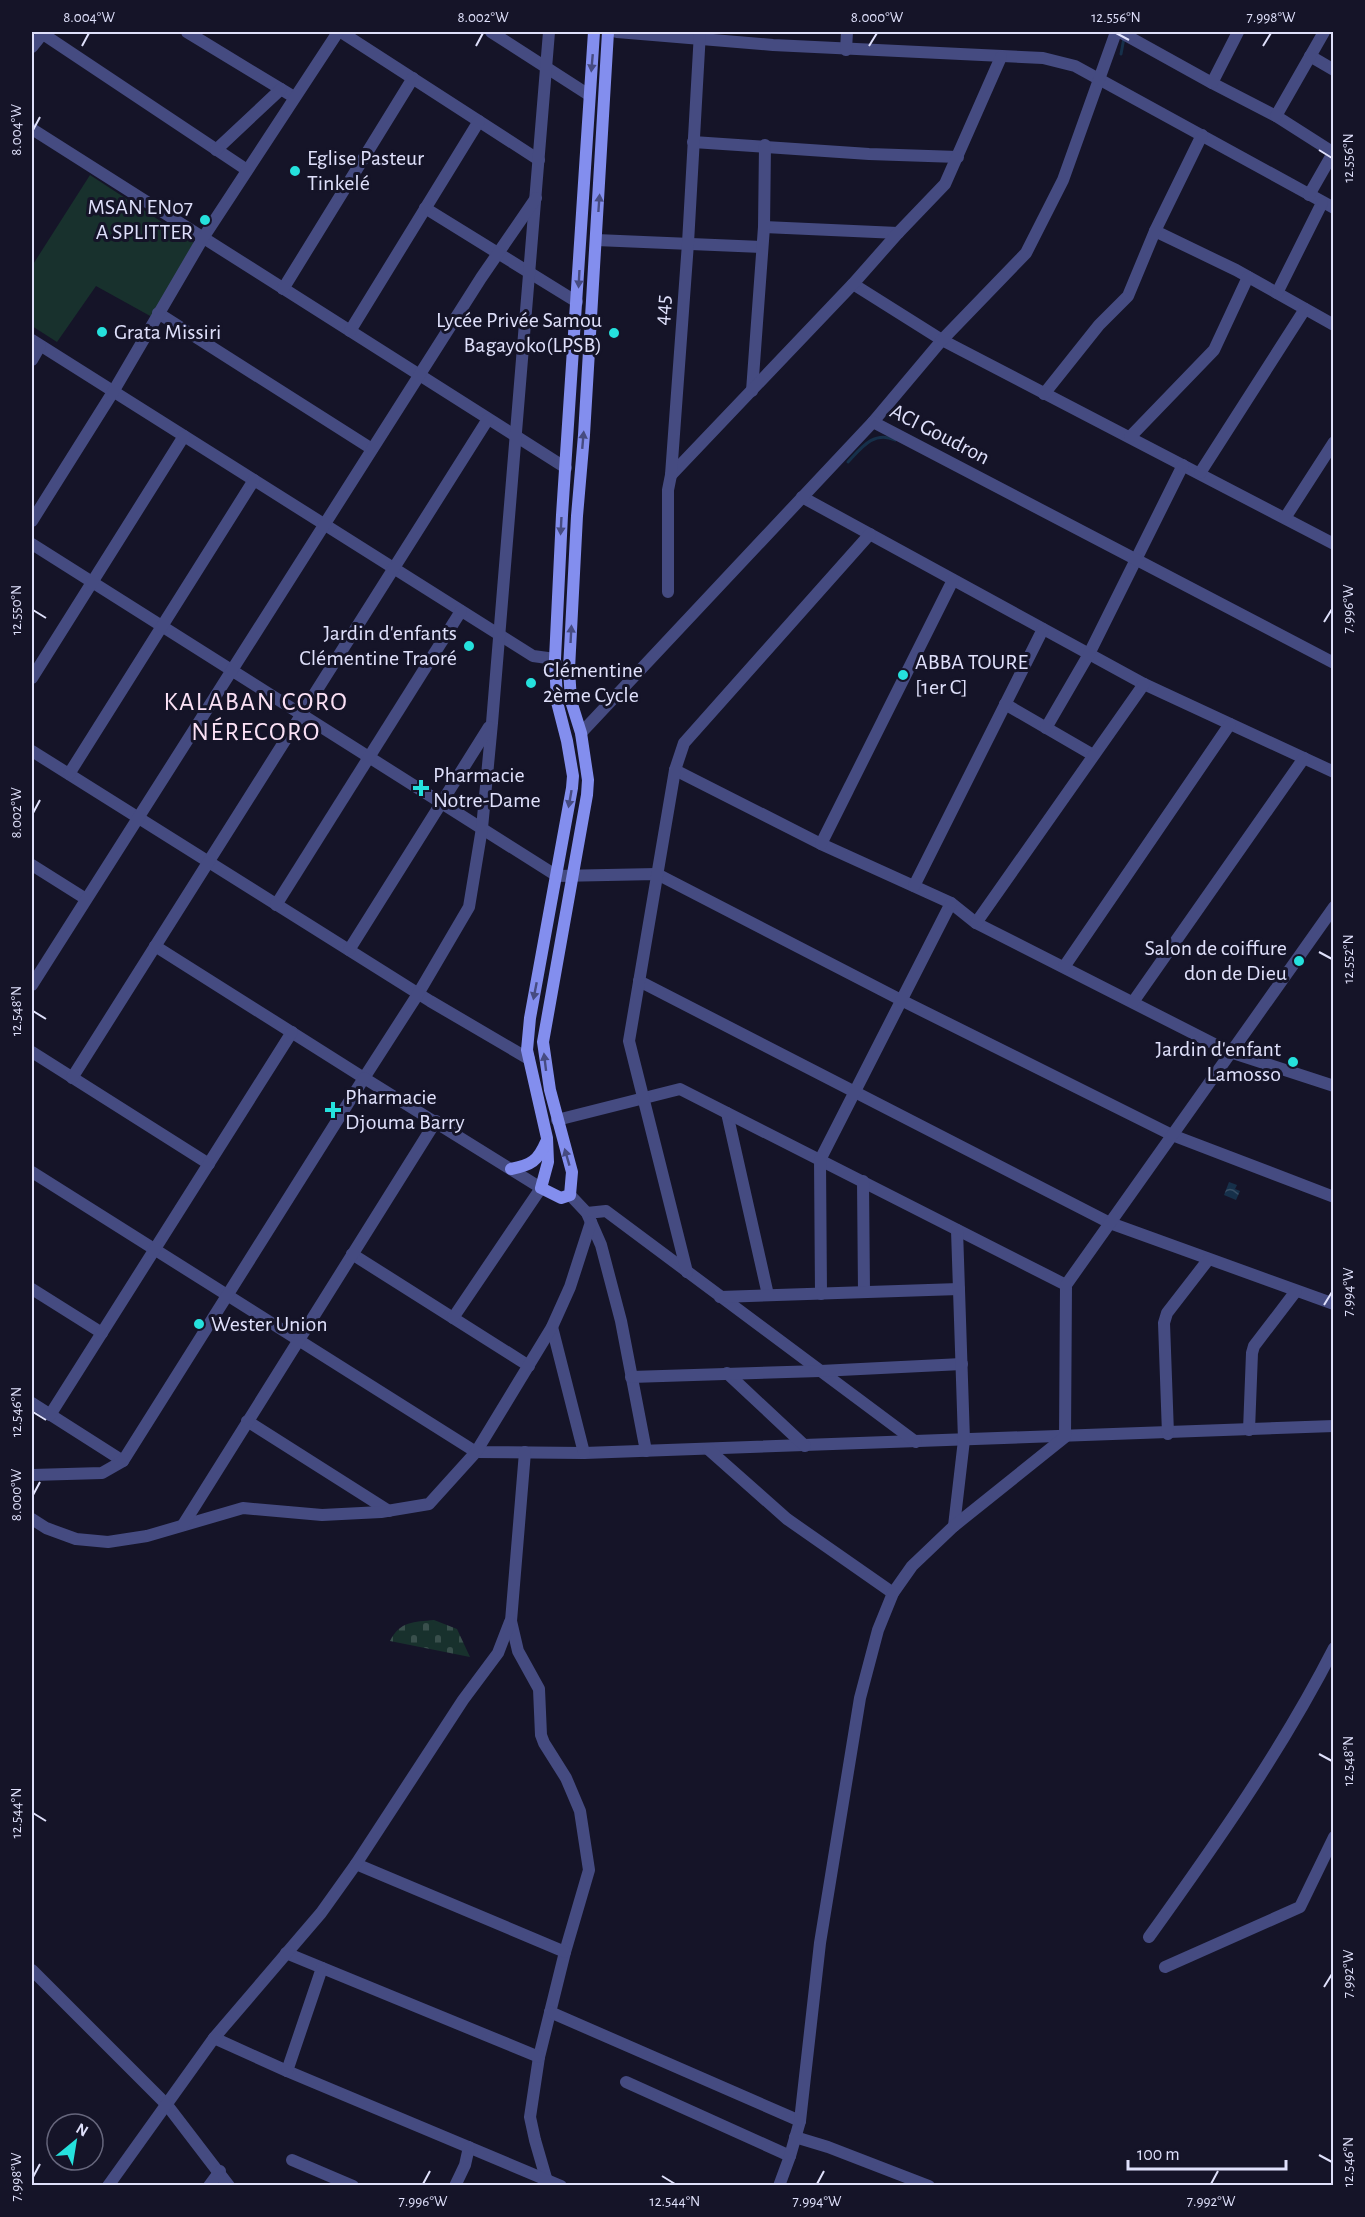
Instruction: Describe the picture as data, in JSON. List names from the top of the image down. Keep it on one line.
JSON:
{"streets":{"street":["445","ACI Goudron"]},"districts":["KALABAN CORO NÉRECORO"],"places":{"other":["Eglise Pasteur Tinkelé","MSAN EN07 A SPLITTER","Grata Missiri","Lycée Privée Samou Bagayoko(LPSB)","Jardin d'enfants Clémentine Traoré","ABBA TOURE [1er C]","Clémentine 2ème Cycle","Salon de coiffure don de Dieu","Jardin d'enfant Lamosso","Wester Union"],"health":["Pharmacie Notre-Dame","Pharmacie Djouma Barry"]},"scale_bar":"100 m","north":"top right","coordinates":["8.004°W","8.002°W","8.000°W","12.556°N","7.998°W","7.996°W","12.550°N","12.552°N","12.548°N","7.994°W","12.546°N","12.544°N","7.992°W"]}
